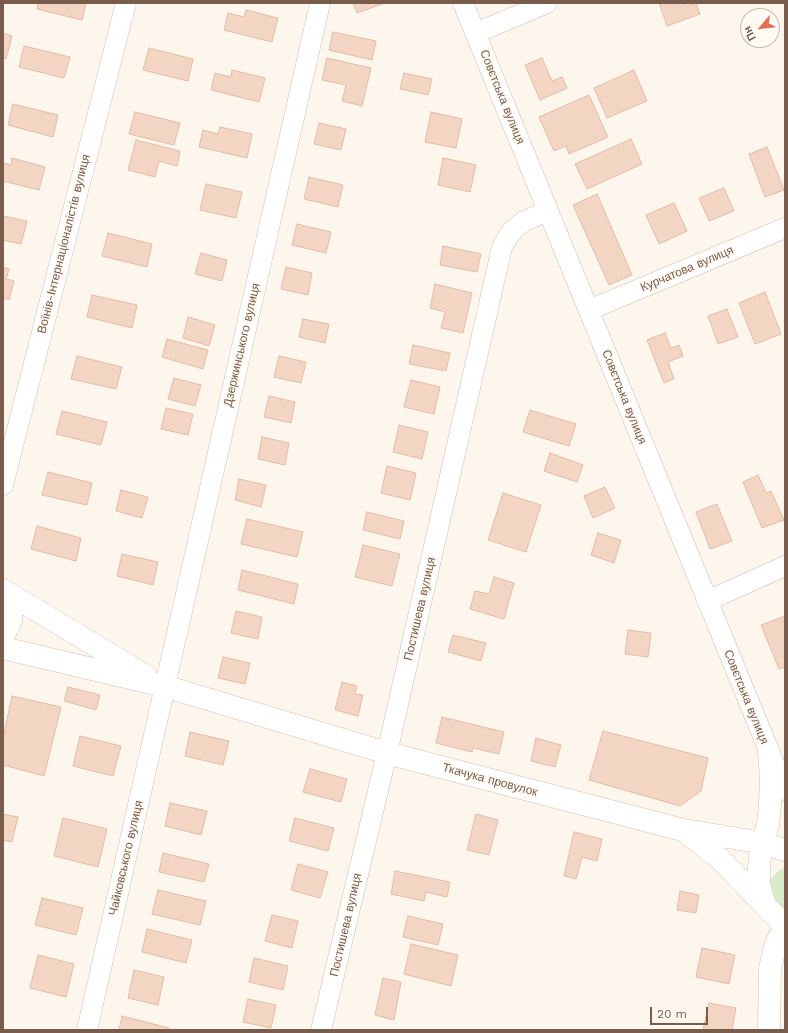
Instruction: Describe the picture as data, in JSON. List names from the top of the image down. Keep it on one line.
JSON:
{"streets":{"street":["Совєтська вулиця","Воїнів-Інтернаціоналістів вулиця","Курчатова вулиця","Дзержинського вулиця","Постишева вулиця","Ткачука провулок","Чайковського вулиця"]},"crossings":[["Совєтська вулиця","Курчатова вулиця"],["Совєтська вулиця","Постишева вулиця"],["Дзержинського вулиця","Ткачука провулок"],["Дзержинського вулиця","Чайковського вулиця"],["Постишева вулиця","Ткачука провулок"],["Ткачука провулок","Чайковського вулиця"]],"scale_bar":"20 m","north":"bottom left"}
